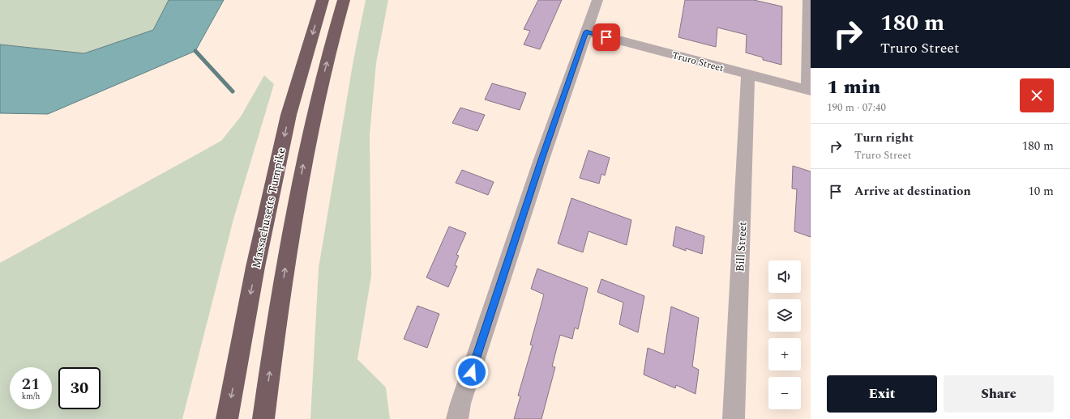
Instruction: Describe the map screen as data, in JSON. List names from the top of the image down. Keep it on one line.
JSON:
{"streets":{"highway":["Massachusetts Turnpike"],"street":["Truro Street","Bill Street"]},"crossings":[["Truro Street","Bill Street"]],"page":{"turn":["180 m","Truro Street"],"heading":["1 min","190 m · 07:40"],"list":[{"name":"Turn right","note":"Truro Street","value":"180 m"},{"name":"Arrive at destination","value":"10 m"}],"map_buttons":["+","−"],"speed":"21 km/h","limit":"30","buttons":["Exit","Share"]}}
